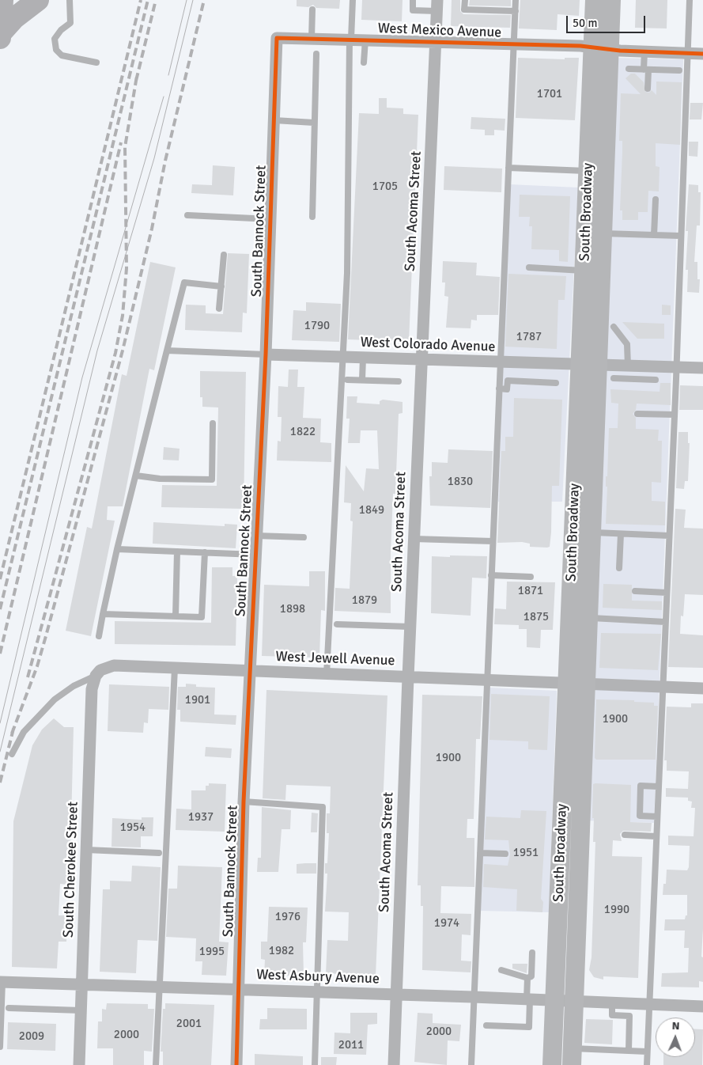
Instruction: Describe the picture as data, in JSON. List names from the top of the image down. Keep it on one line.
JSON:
{"streets":{"main road":["South Broadway"],"street":["West Mexico Avenue","South Acoma Street","South Bannock Street","West Colorado Avenue","West Jewell Avenue","South Cherokee Street","West Asbury Avenue"]},"crossings":[["West Mexico Avenue","South Acoma Street"],["West Mexico Avenue","South Broadway"],["West Mexico Avenue","South Bannock Street"],["South Acoma Street","West Colorado Avenue"],["South Acoma Street","West Jewell Avenue"],["South Acoma Street","West Asbury Avenue"],["South Broadway","West Colorado Avenue"],["South Broadway","West Jewell Avenue"],["South Broadway","West Asbury Avenue"],["South Bannock Street","West Colorado Avenue"],["South Bannock Street","West Jewell Avenue"],["South Bannock Street","West Asbury Avenue"],["West Jewell Avenue","South Cherokee Street"],["South Cherokee Street","West Asbury Avenue"]],"house_numbers":["1701","1705","1790","1787","1822","1830","1849","1871","1879","1898","1875","1901","1900","1900","1937","1954","1951","1990","1976","1974","1982","1995","2001","2000","2000","2009","2011"],"scale_bar":"50 m","north":"top"}
